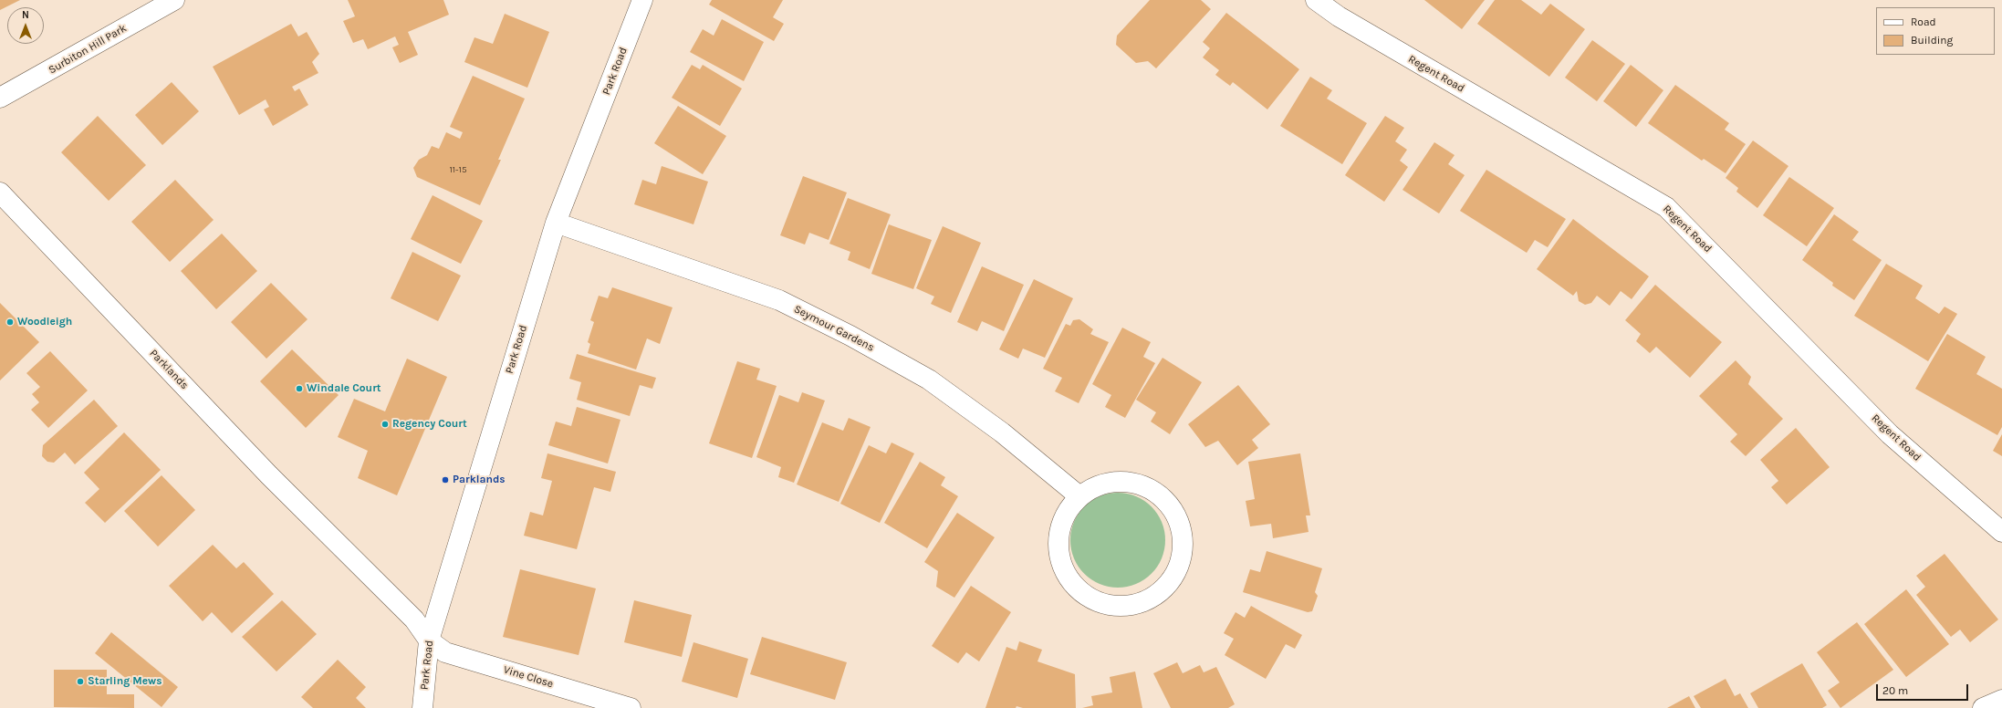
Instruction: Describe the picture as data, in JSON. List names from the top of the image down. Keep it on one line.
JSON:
{"streets":{"street":["Surbiton Hill Park","Park Road","Regent Road","Seymour Gardens","Parklands","Vine Close"]},"crossings":[["Park Road","Seymour Gardens"],["Park Road","Parklands"],["Park Road","Vine Close"],["Parklands","Vine Close"]],"places":["Woodleigh","Windale Court","Regency Court","Parklands","Starling Mews"],"house_numbers":["11-15"],"legend":["Road","Building"],"scale_bar":"20 m","north":"top"}
